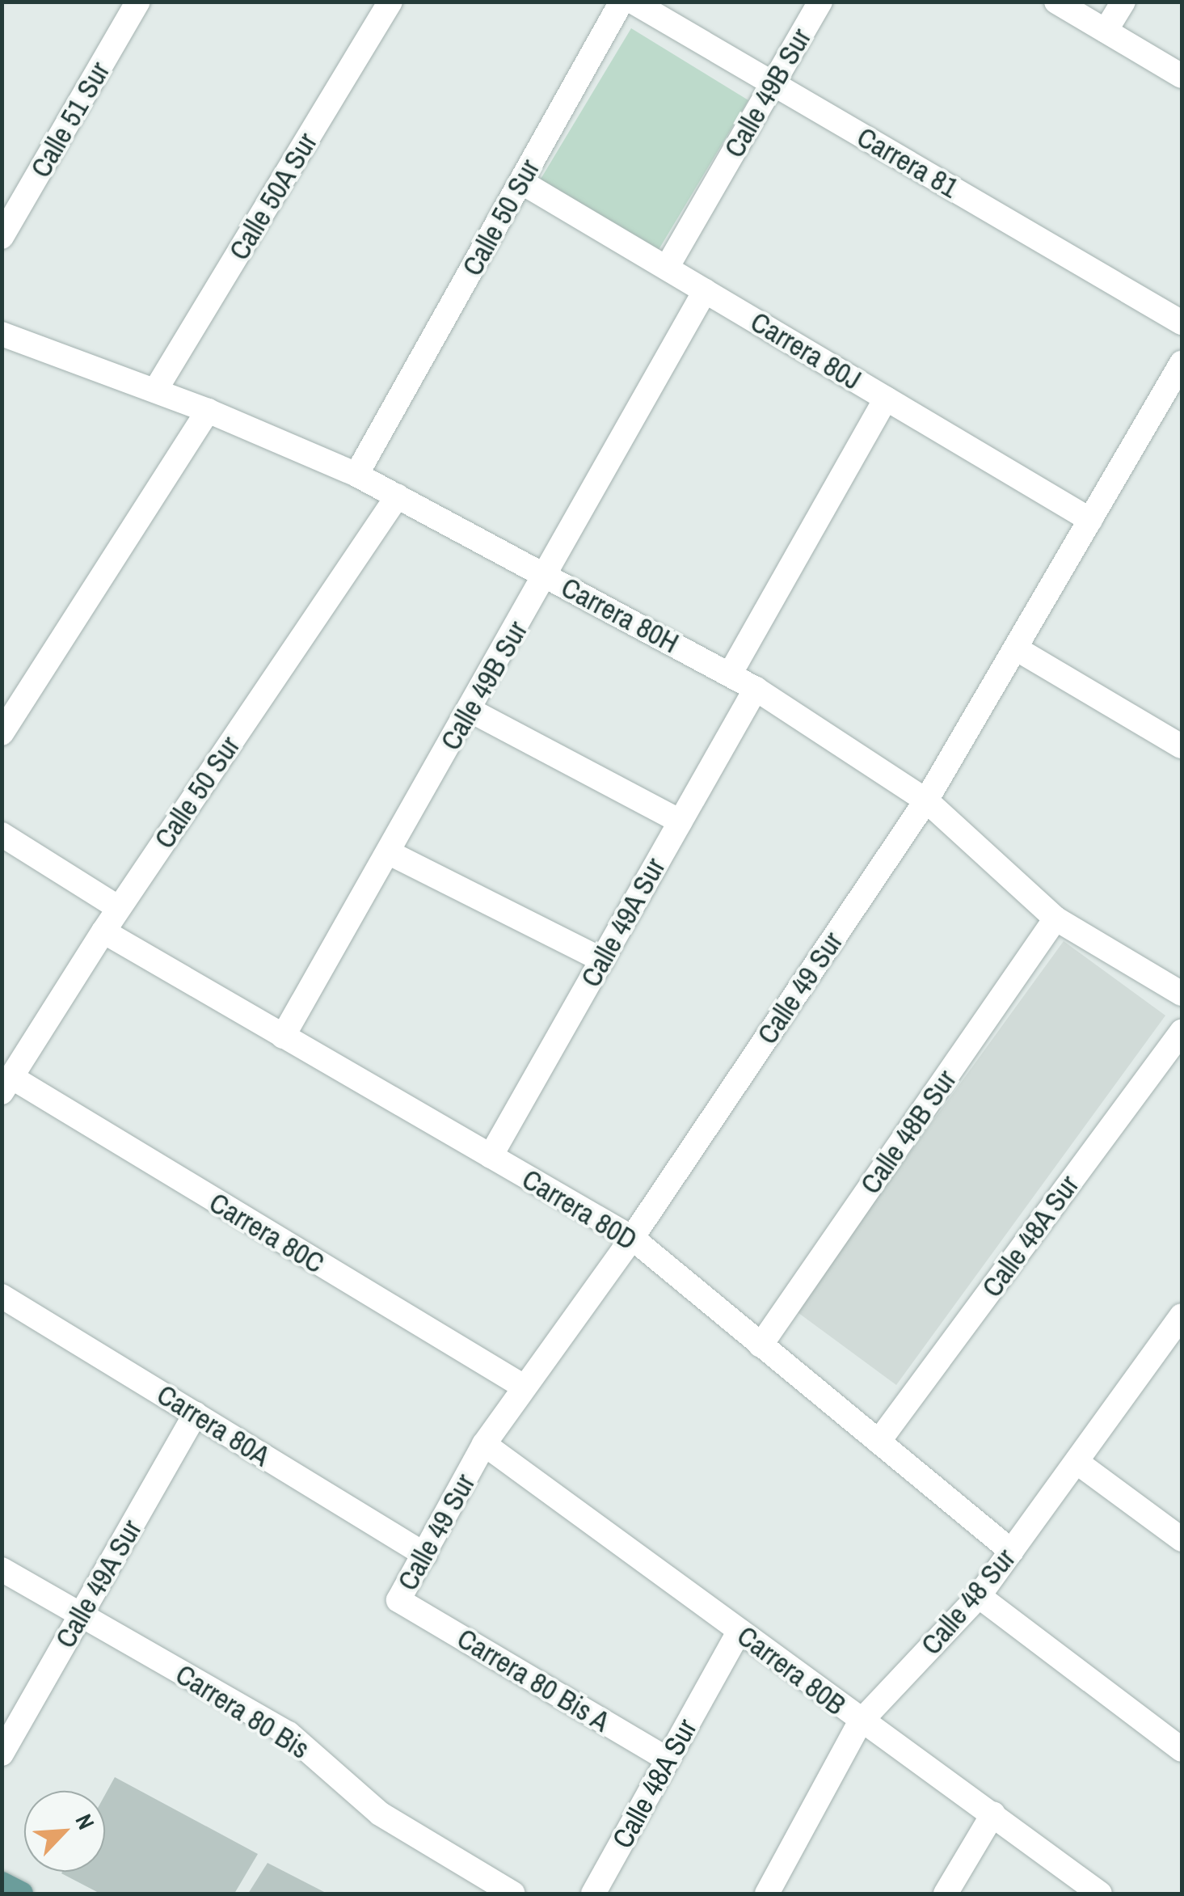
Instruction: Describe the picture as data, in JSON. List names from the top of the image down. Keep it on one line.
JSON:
{"streets":{"street":["Calle 49B Sur","Calle 51 Sur","Carrera 81","Calle 50A Sur","Calle 50 Sur","Carrera 80J","Carrera 80H","Calle 49A Sur","Calle 49 Sur","Calle 48B Sur","Carrera 80D","Carrera 80C","Calle 48A Sur","Carrera 80A","Calle 48 Sur","Carrera 80B","Carrera 80 Bis A","Carrera 80 Bis"]},"crossings":[["Calle 49B Sur","Carrera 81"],["Calle 49B Sur","Carrera 80J"],["Calle 49B Sur","Carrera 80H"],["Calle 49B Sur","Carrera 80D"],["Calle 50A Sur","Carrera 80H"],["Calle 50 Sur","Carrera 80J"],["Calle 50 Sur","Carrera 80H"],["Calle 50 Sur","Carrera 80D"],["Calle 50 Sur","Carrera 80C"],["Carrera 80J","Calle 49 Sur"],["Carrera 80H","Calle 49A Sur"],["Carrera 80H","Calle 49 Sur"],["Carrera 80H","Calle 48B Sur"],["Calle 49A Sur","Carrera 80D"],["Calle 49A Sur","Carrera 80A"],["Calle 49A Sur","Carrera 80 Bis"],["Calle 49 Sur","Carrera 80D"],["Calle 49 Sur","Carrera 80C"],["Calle 49 Sur","Carrera 80A"],["Calle 49 Sur","Carrera 80B"],["Calle 49 Sur","Carrera 80 Bis A"],["Calle 48B Sur","Carrera 80D"],["Carrera 80D","Calle 48A Sur"],["Carrera 80D","Calle 48 Sur"],["Calle 48A Sur","Carrera 80B"],["Calle 48A Sur","Carrera 80 Bis A"],["Calle 48 Sur","Carrera 80B"]],"north":"top right"}
